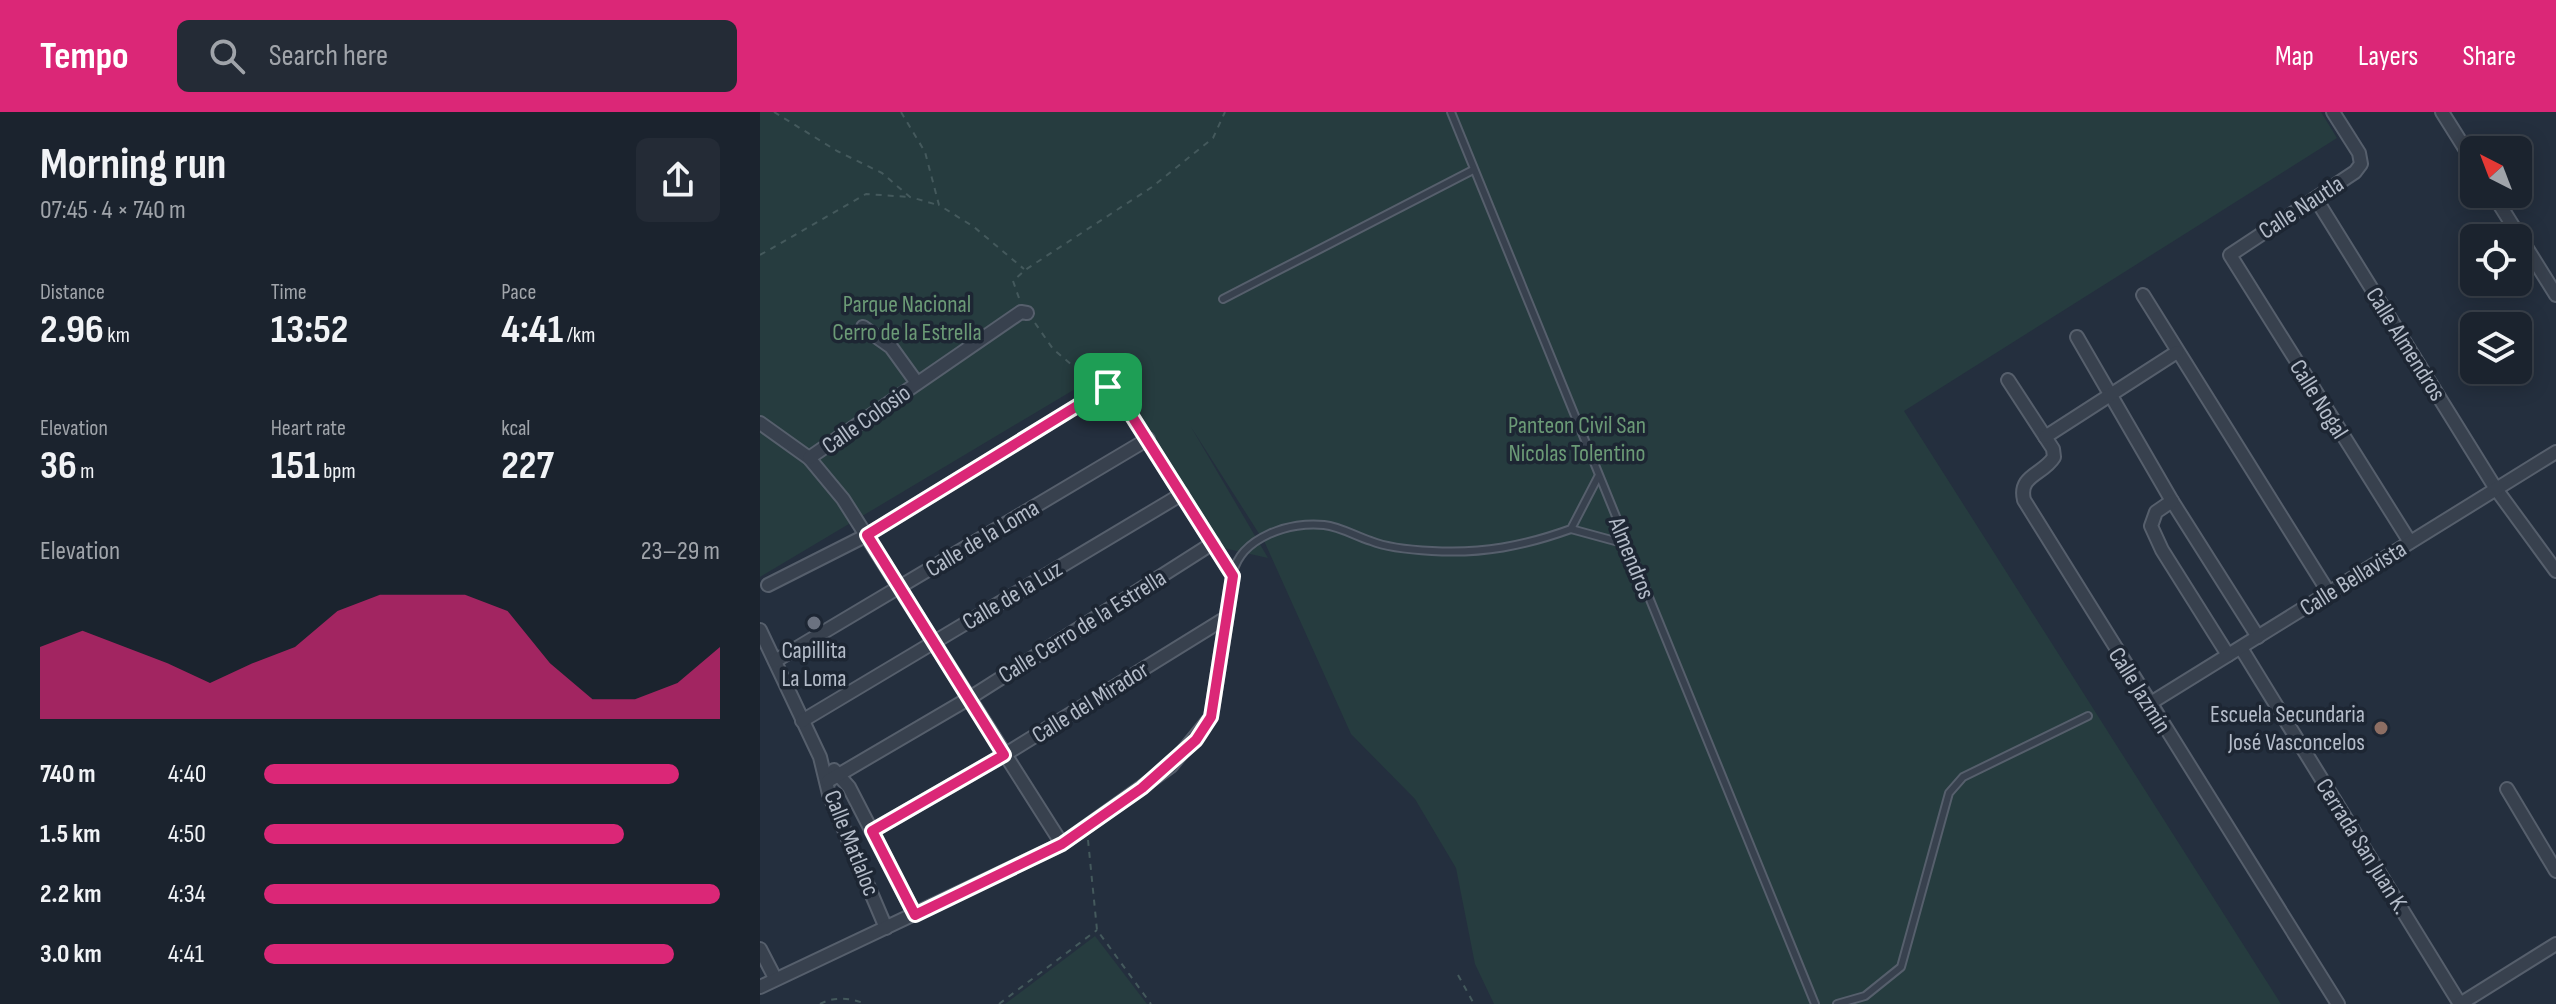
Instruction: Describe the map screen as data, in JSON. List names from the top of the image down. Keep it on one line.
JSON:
{"streets":{"street":["Calle Nautla","Calle Almendros","Calle Nogal","Calle Colosio","Calle de la Loma","Calle Bellavista","Calle de la Luz","Calle Cerro de la Estrella","Calle Jazmín","Calle del Mirador","Calle Matlaloc","Cerrada San Juan K."],"lane":["Almendros"]},"crossings":[["Calle Nautla","Calle Almendros"],["Calle Nautla","Calle Nogal"],["Calle Almendros","Calle Bellavista"],["Calle Nogal","Calle Bellavista"],["Calle Colosio","Calle de la Loma"],["Calle Colosio","Calle de la Luz"],["Calle Colosio","Calle Cerro de la Estrella"],["Calle Colosio","Calle del Mirador"],["Calle de la Loma","Calle Matlaloc"],["Calle Bellavista","Calle Jazmín"],["Calle Bellavista","Cerrada San Juan K."],["Calle de la Luz","Calle Matlaloc"],["Calle Cerro de la Estrella","Calle Matlaloc"],["Calle del Mirador","Calle Matlaloc"]],"parks":["Parque Nacional Cerro de la Estrella","Panteon Civil San Nicolas Tolentino"],"places":["Capillita La Loma","Escuela Secundaria José Vasconcelos"],"north":"top left","page":{"header":"Tempo","search":"Search here","nav":["Map","Layers","Share"],"heading":["Morning run","07:45 · 4 × 740 m"],"stats":[["Distance","2.96 km"],["Time","13:52"],["Pace","4:41 /km"],["Elevation","36 m"],["Heart rate","151 bpm"],["kcal","227"]],"chart":["Elevation","23–29 m"],"list":[{"name":"740 m","note":"4:40"},{"name":"1.5 km","note":"4:50"},{"name":"2.2 km","note":"4:34"},{"name":"3.0 km","note":"4:41"}]}}
